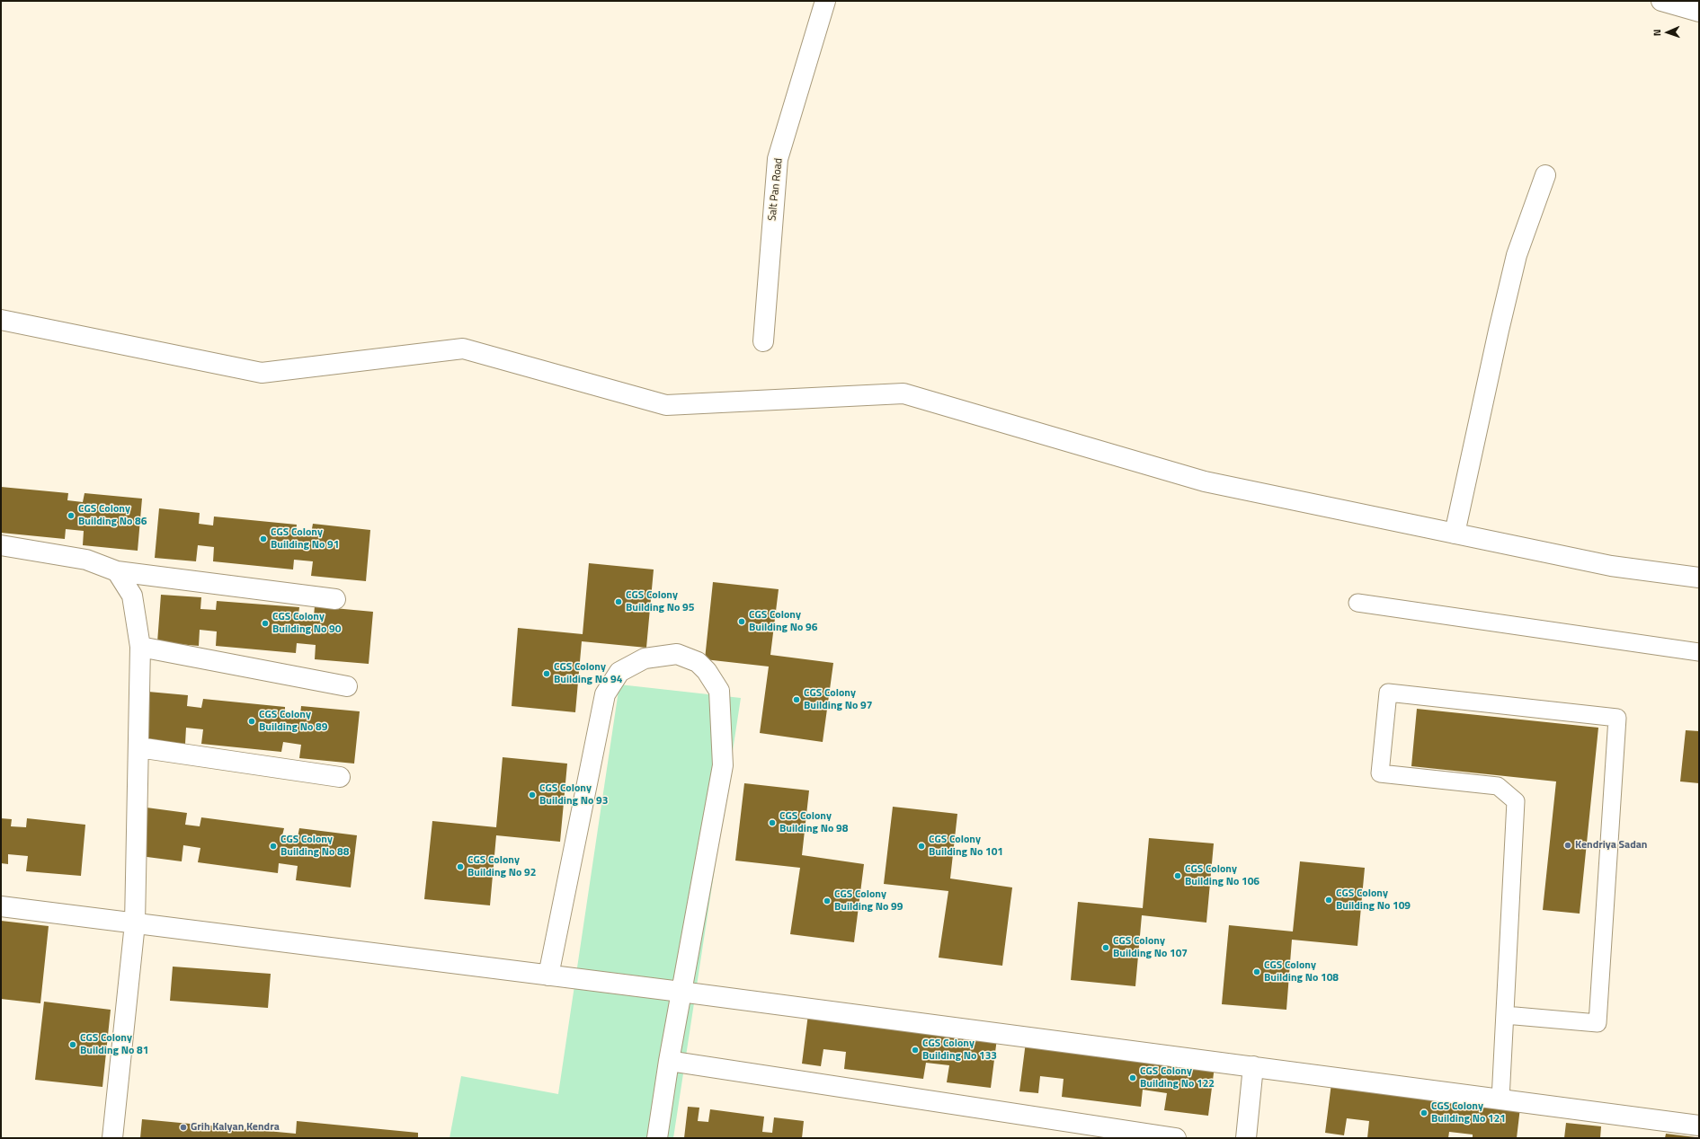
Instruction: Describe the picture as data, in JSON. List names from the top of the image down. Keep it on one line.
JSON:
{"streets":{"street":["Salt Pan Road"]},"places":["CGS Colony Building No 86","CGS Colony Building No 91","CGS Colony Building No 95","CGS Colony Building No 96","CGS Colony Building No 90","CGS Colony Building No 94","CGS Colony Building No 97","CGS Colony Building No 89","CGS Colony Building No 93","CGS Colony Building No 98","Kendriya Sadan","CGS Colony Building No 88","CGS Colony Building No 101","CGS Colony Building No 92","CGS Colony Building No 106","CGS Colony Building No 109","CGS Colony Building No 99","CGS Colony Building No 107","CGS Colony Building No 108","CGS Colony Building No 81","CGS Colony Building No 133","CGS Colony Building No 122","CGS Colony Building No 121","Grih Kalyan Kendra"],"north":"left"}
